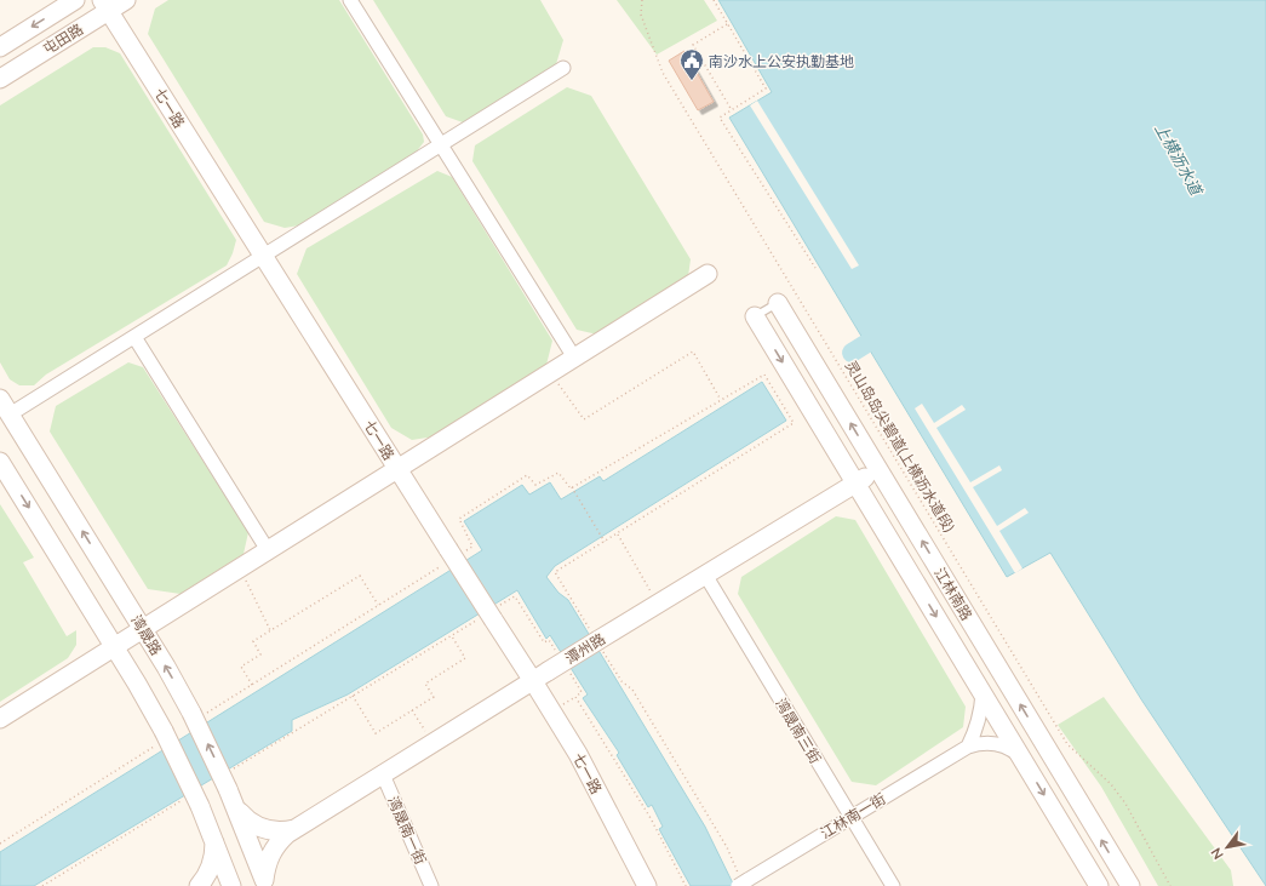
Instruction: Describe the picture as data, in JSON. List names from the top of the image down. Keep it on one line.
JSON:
{"streets":{"street":["屯田路","七一路","江林南路","湾晟路","潭州路","湾晟南三街","江林南一街","湾晟南一街"],"path":["灵山岛岛尖碧道(上横沥水道段)"]},"crossings":[["屯田路","七一路"],["七一路","潭州路"],["江林南路","潭州路"],["湾晟路","潭州路"],["潭州路","湾晟南三街"],["潭州路","湾晟南一街"],["湾晟南三街","江林南一街"]],"water":["上横沥水道"],"places":{"public building":["南沙水上公安执勤基地"]},"north":"bottom left"}
